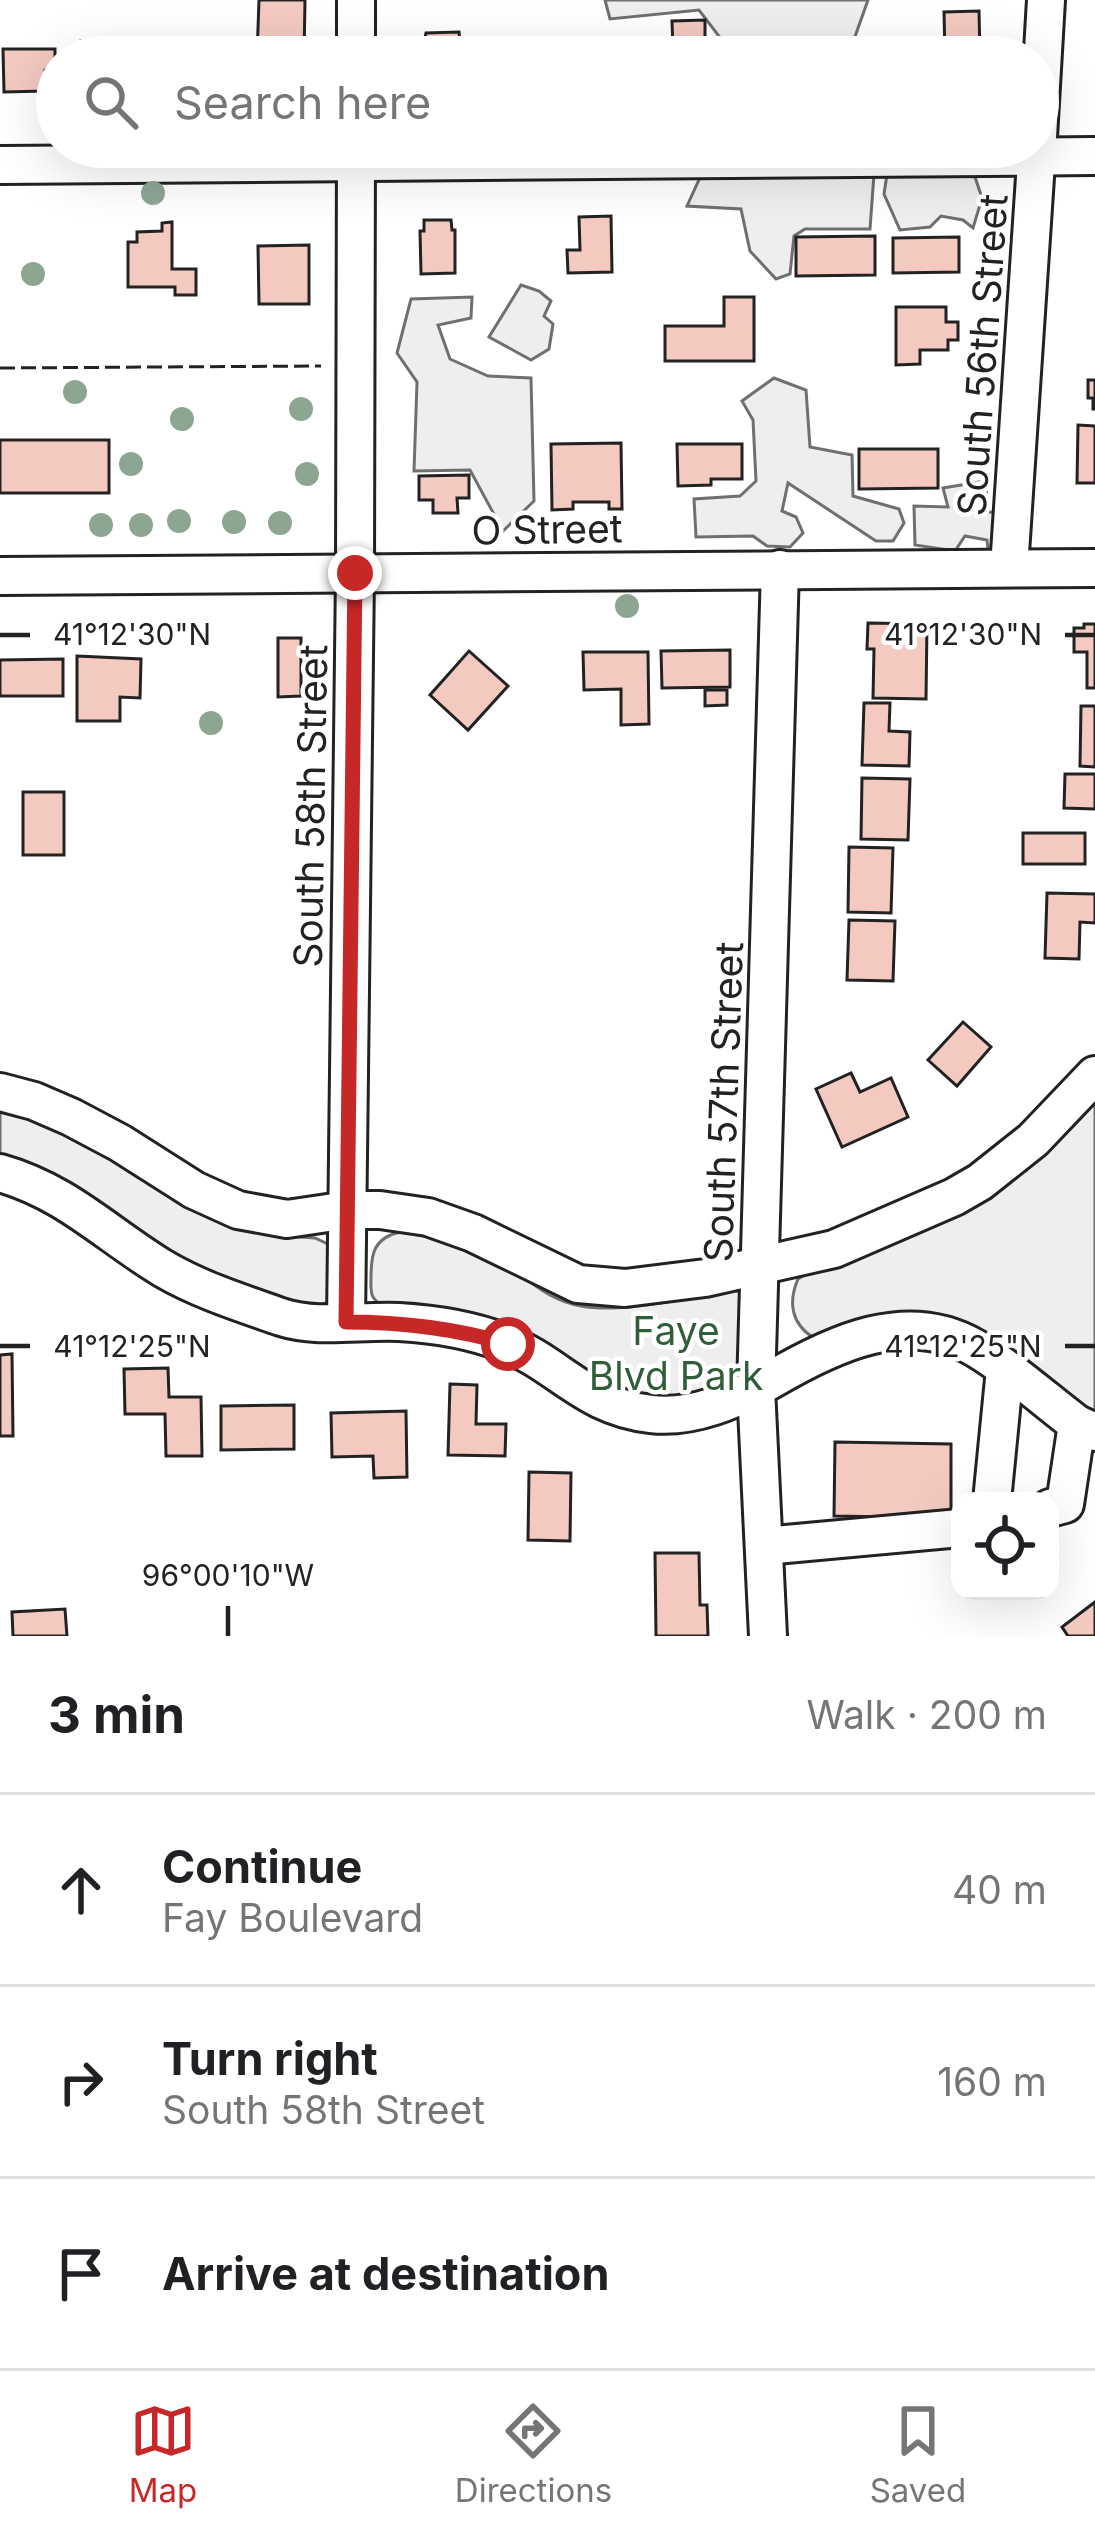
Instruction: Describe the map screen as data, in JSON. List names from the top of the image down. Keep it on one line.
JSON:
{"streets":{"street":["South 56th Street","O Street","South 58th Street","South 57th Street"]},"crossings":[["South 56th Street","O Street"],["O Street","South 58th Street"],["O Street","South 57th Street"]],"parks":["Faye Blvd Park"],"page":{"search":"Search here","heading":["3 min","Walk · 200 m"],"list":[["Continue","Fay Boulevard","40 m"],["Turn right","South 58th Street","160 m"],"Arrive at destination"],"nav":["Map","Directions","Saved"]},"coordinates":["41°12'30\"N","41°12'25\"N","96°00'10\"W"]}
